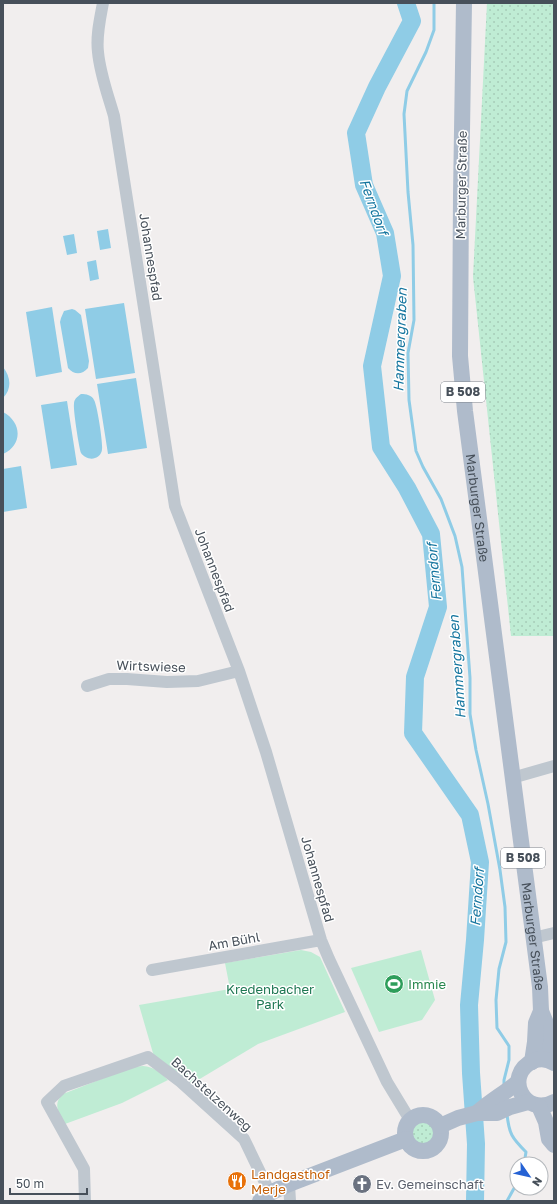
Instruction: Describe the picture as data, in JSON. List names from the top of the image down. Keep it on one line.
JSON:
{"streets":{"main road":["Marburger Straße","B 508"],"street":["Johannespfad","Wirtswiese","Am Bühl","Bachstelzenweg"]},"crossings":[["Marburger Straße","B 508"],["Johannespfad","Wirtswiese"],["Johannespfad","Am Bühl"]],"water":["Ferndorf","Hammergraben"],"parks":["Kredenbacher Park"],"places":{"sports":["Immie"],"restaurant":["Landgasthof Merje"],"church":["Ev. Gemeinschaft"]},"scale_bar":"50 m","north":"bottom right"}
